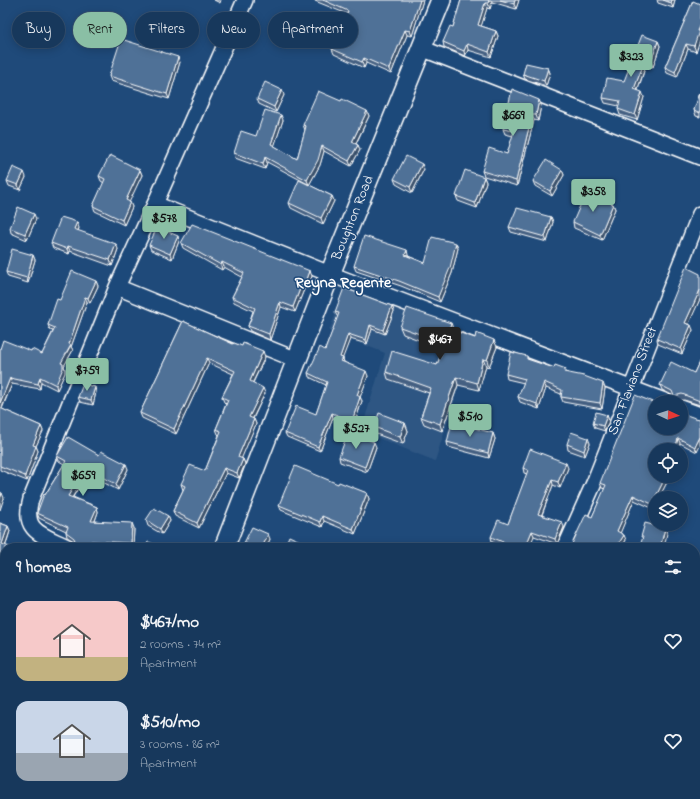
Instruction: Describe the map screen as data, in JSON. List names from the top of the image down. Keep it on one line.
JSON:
{"streets":{"main road":["Boughton Road"],"street":["San Flaviano Street"]},"districts":["Reyna Regente"],"north":"right","page":{"chip":["Buy","Rent","Filters","New","Apartment"],"price":["$323","$669","$358","$578","$467","$759","$510","$527","$659"],"heading":"9 homes","list":[{"name":"$467/mo","note":"2 rooms · 74 m² · Apartment"},{"name":"$510/mo","note":"3 rooms · 86 m² · Apartment"}]}}
